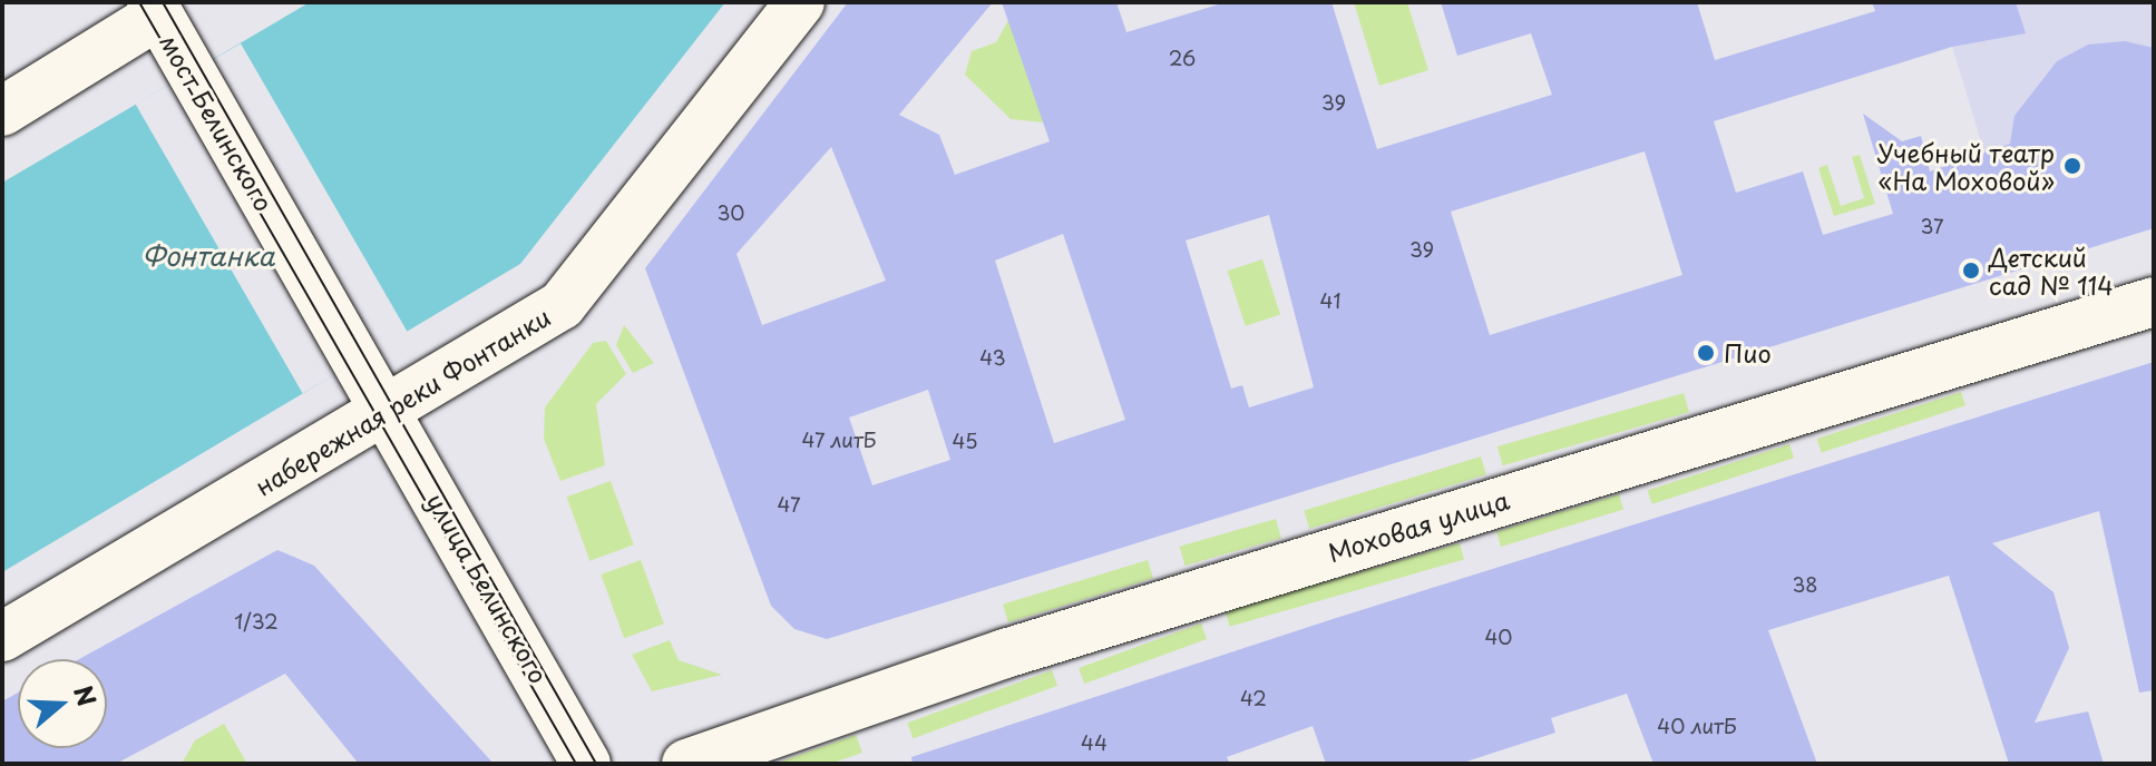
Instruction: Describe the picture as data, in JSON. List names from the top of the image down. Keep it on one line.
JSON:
{"streets":{"main road":["мост Белинского","набережная реки Фонтанки","Моховая улица","улица Белинского"]},"crossings":[["мост Белинского","набережная реки Фонтанки"],["мост Белинского","улица Белинского"],["набережная реки Фонтанки","улица Белинского"]],"water":["Фонтанка"],"places":["Учебный театр «На Моховой»","Детский сад № 114","Пио"],"house_numbers":["26","39","30","37","39","41","43","47 литБ","45","47","38","1/32","40","42","40 литБ","44"],"north":"right"}
